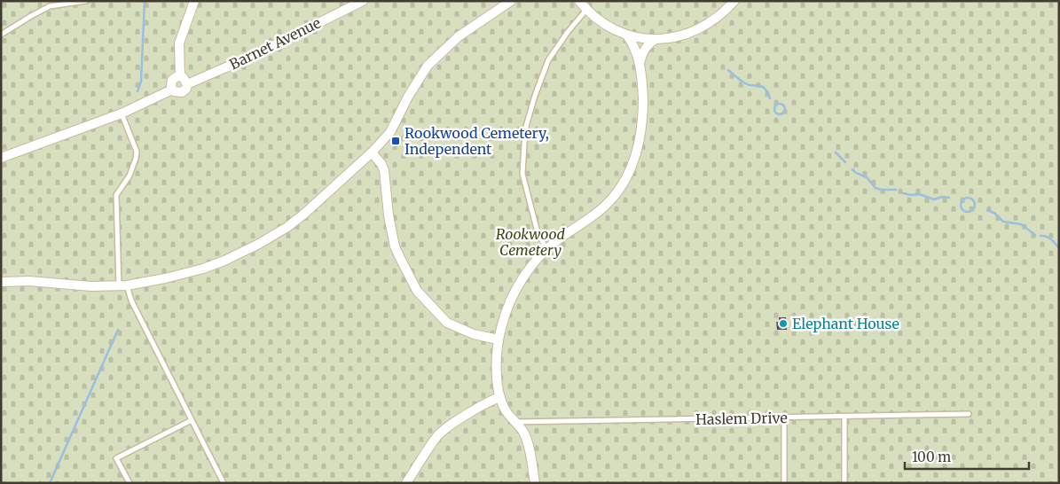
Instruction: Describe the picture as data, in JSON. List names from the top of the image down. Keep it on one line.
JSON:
{"streets":{"street":["Barnet Avenue"],"lane":["Haslem Drive"]},"parks":["Rookwood Cemetery"],"places":{"transit":["Rookwood Cemetery, Independent"],"other":["Elephant House"]},"scale_bar":"100 m"}
